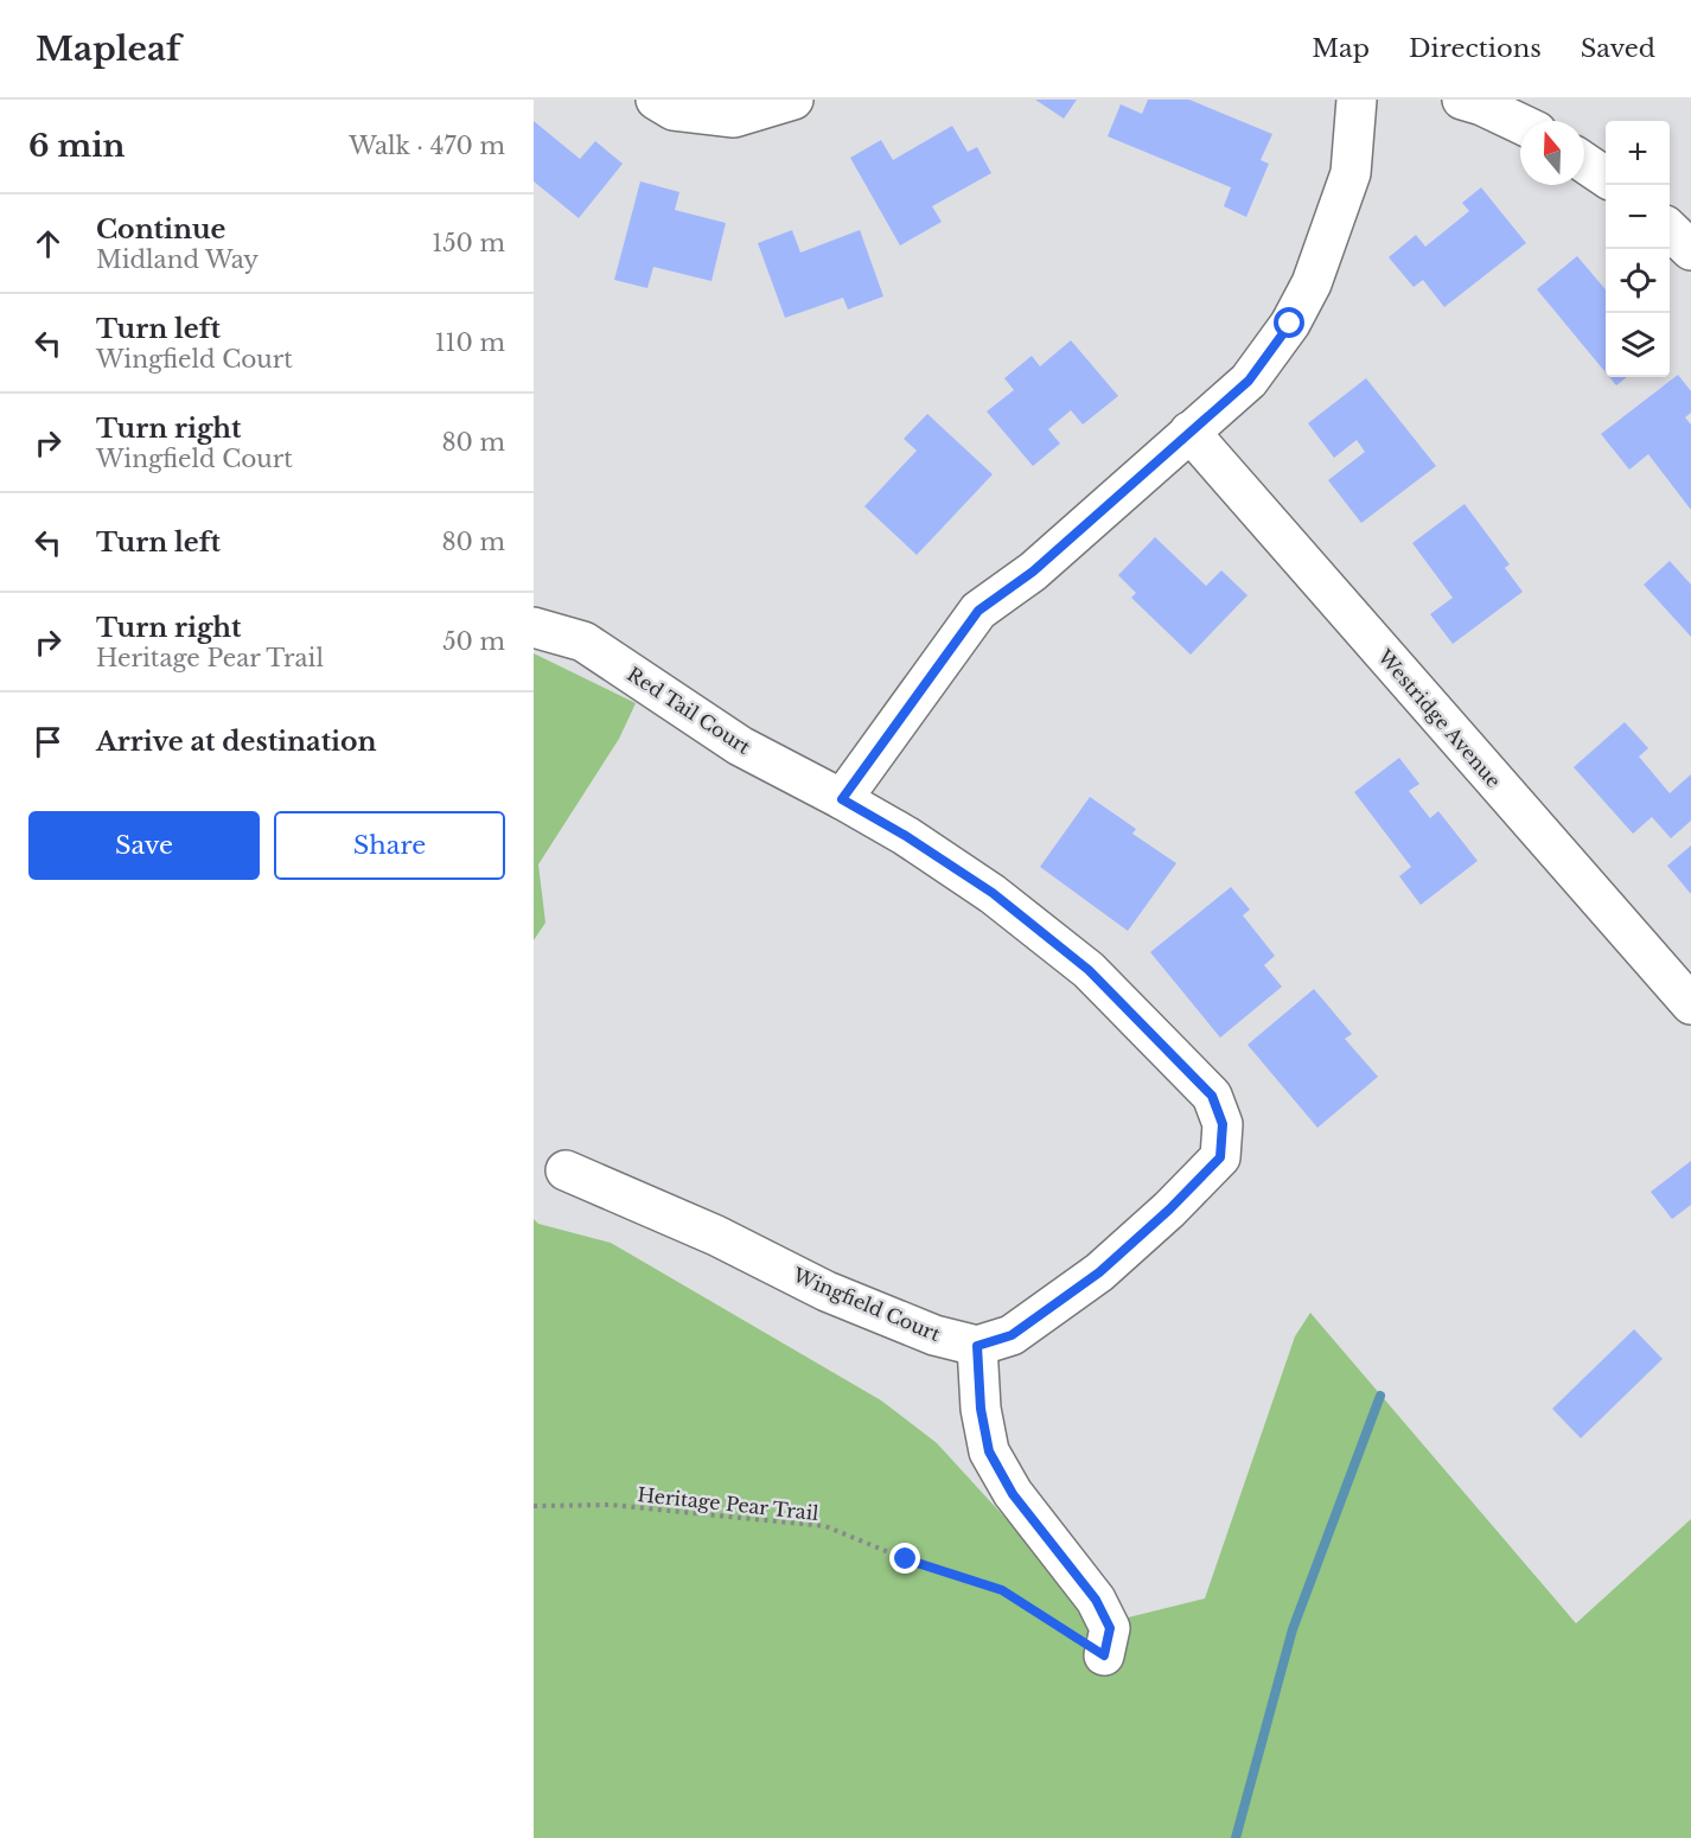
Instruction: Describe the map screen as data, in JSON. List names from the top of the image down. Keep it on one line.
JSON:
{"streets":{"street":["Red Tail Court","Westridge Avenue","Wingfield Court"],"path":["Heritage Pear Trail"]},"north":"top","page":{"header":"Mapleaf","nav":["Map","Directions","Saved"],"heading":["6 min","Walk · 470 m"],"map_buttons":["+","−"],"list":[["Continue","Midland Way","150 m"],["Turn left","Wingfield Court","110 m"],["Turn right","Wingfield Court","80 m"],["Turn left","80 m"],["Turn right","Heritage Pear Trail","50 m"],"Arrive at destination"],"buttons":["Save","Share"]}}
